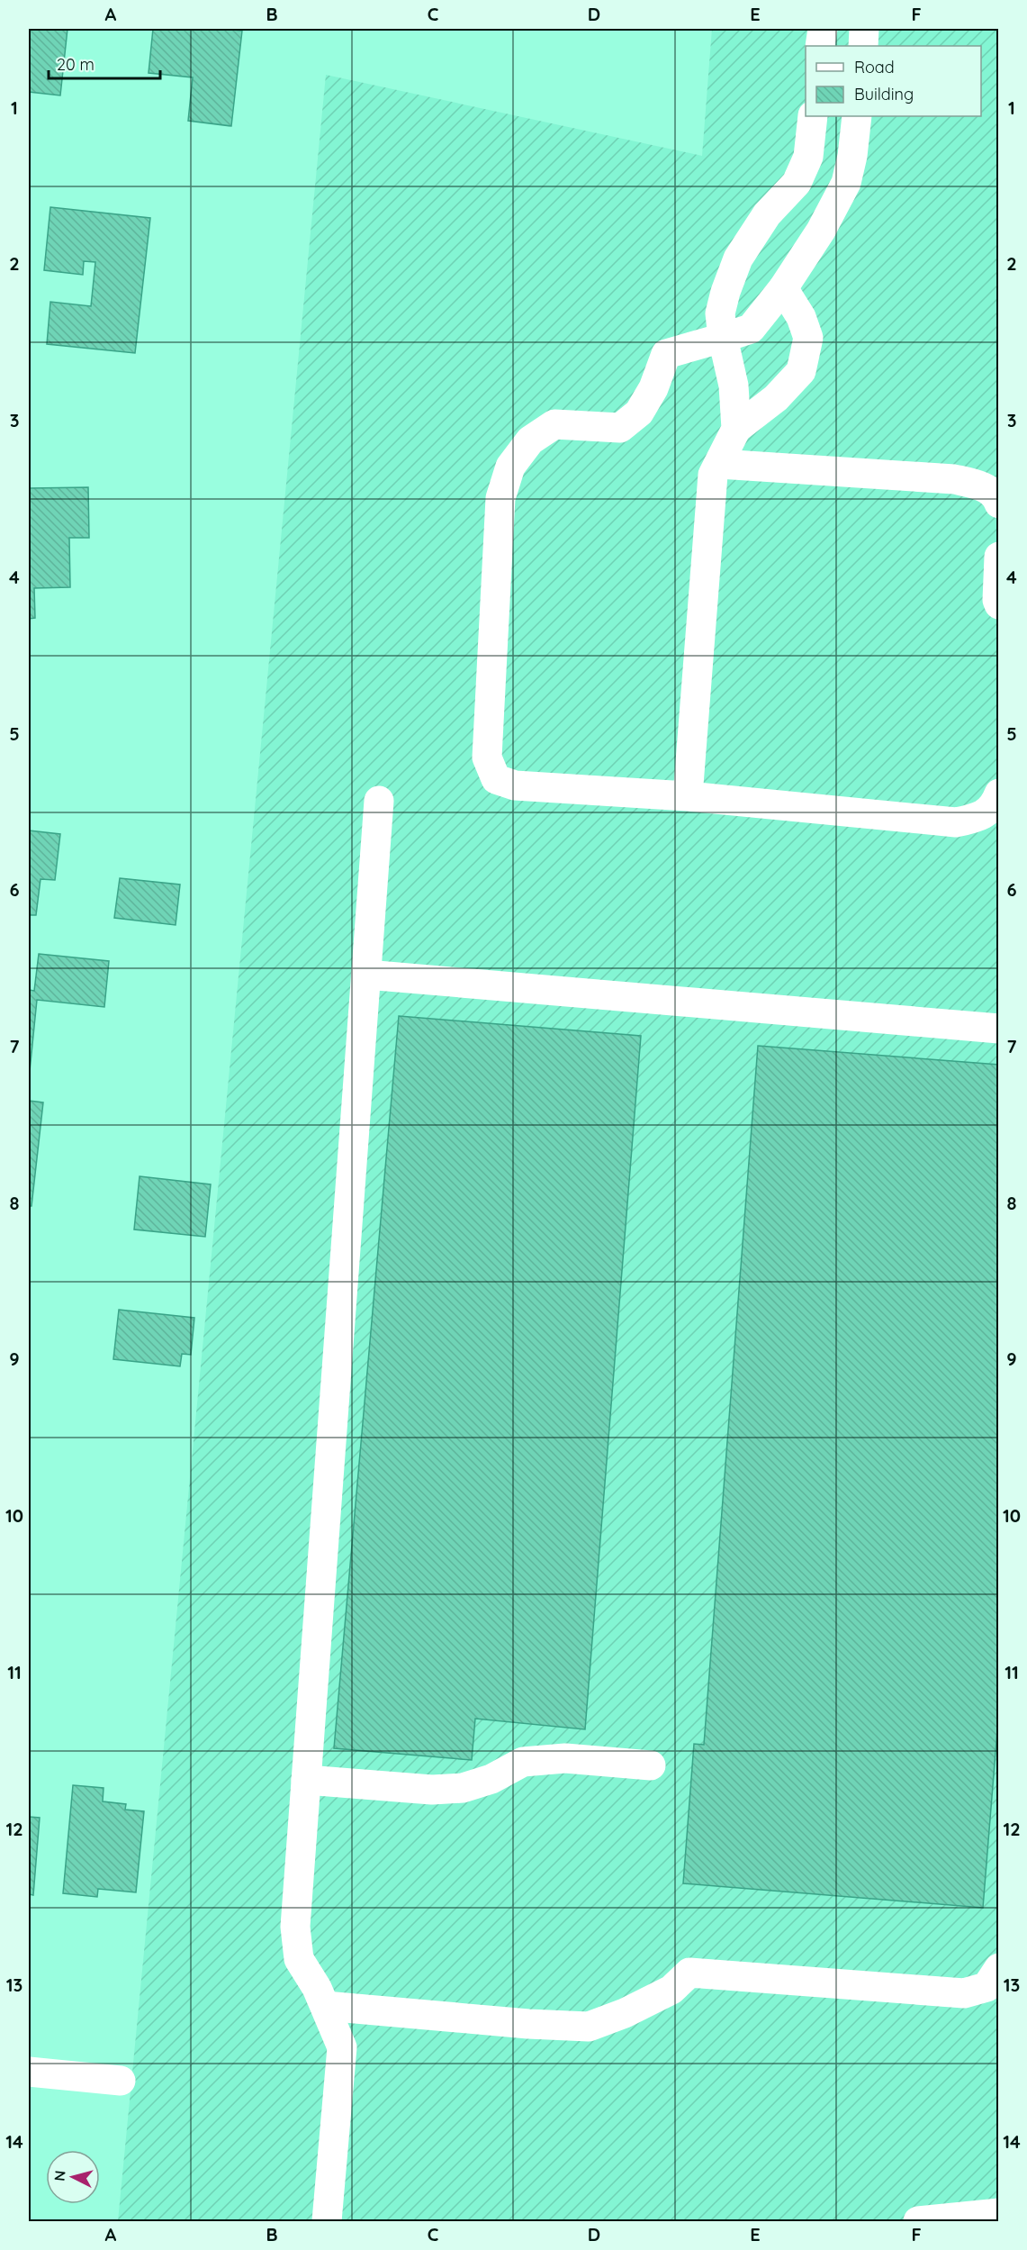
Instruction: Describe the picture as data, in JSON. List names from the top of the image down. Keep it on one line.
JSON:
{"legend":["Road","Building"],"scale_bar":"20 m","north":"left","grid":{"columns":["A","B","C","D","E","F"],"rows":["1","2","3","4","5","6","7","8","9","10","11","12","13","14"]}}
